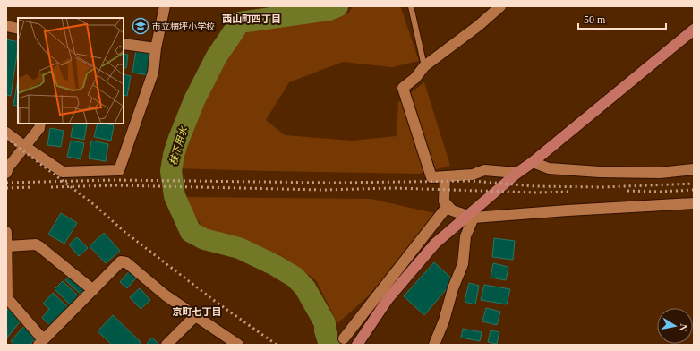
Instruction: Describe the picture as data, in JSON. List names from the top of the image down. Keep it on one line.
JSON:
{"districts":["西山町四丁目","京町七丁目"],"water":["枝下用水"],"places":{"school or university":["市立梅坪小学校"]},"scale_bar":"50 m","north":"right"}
